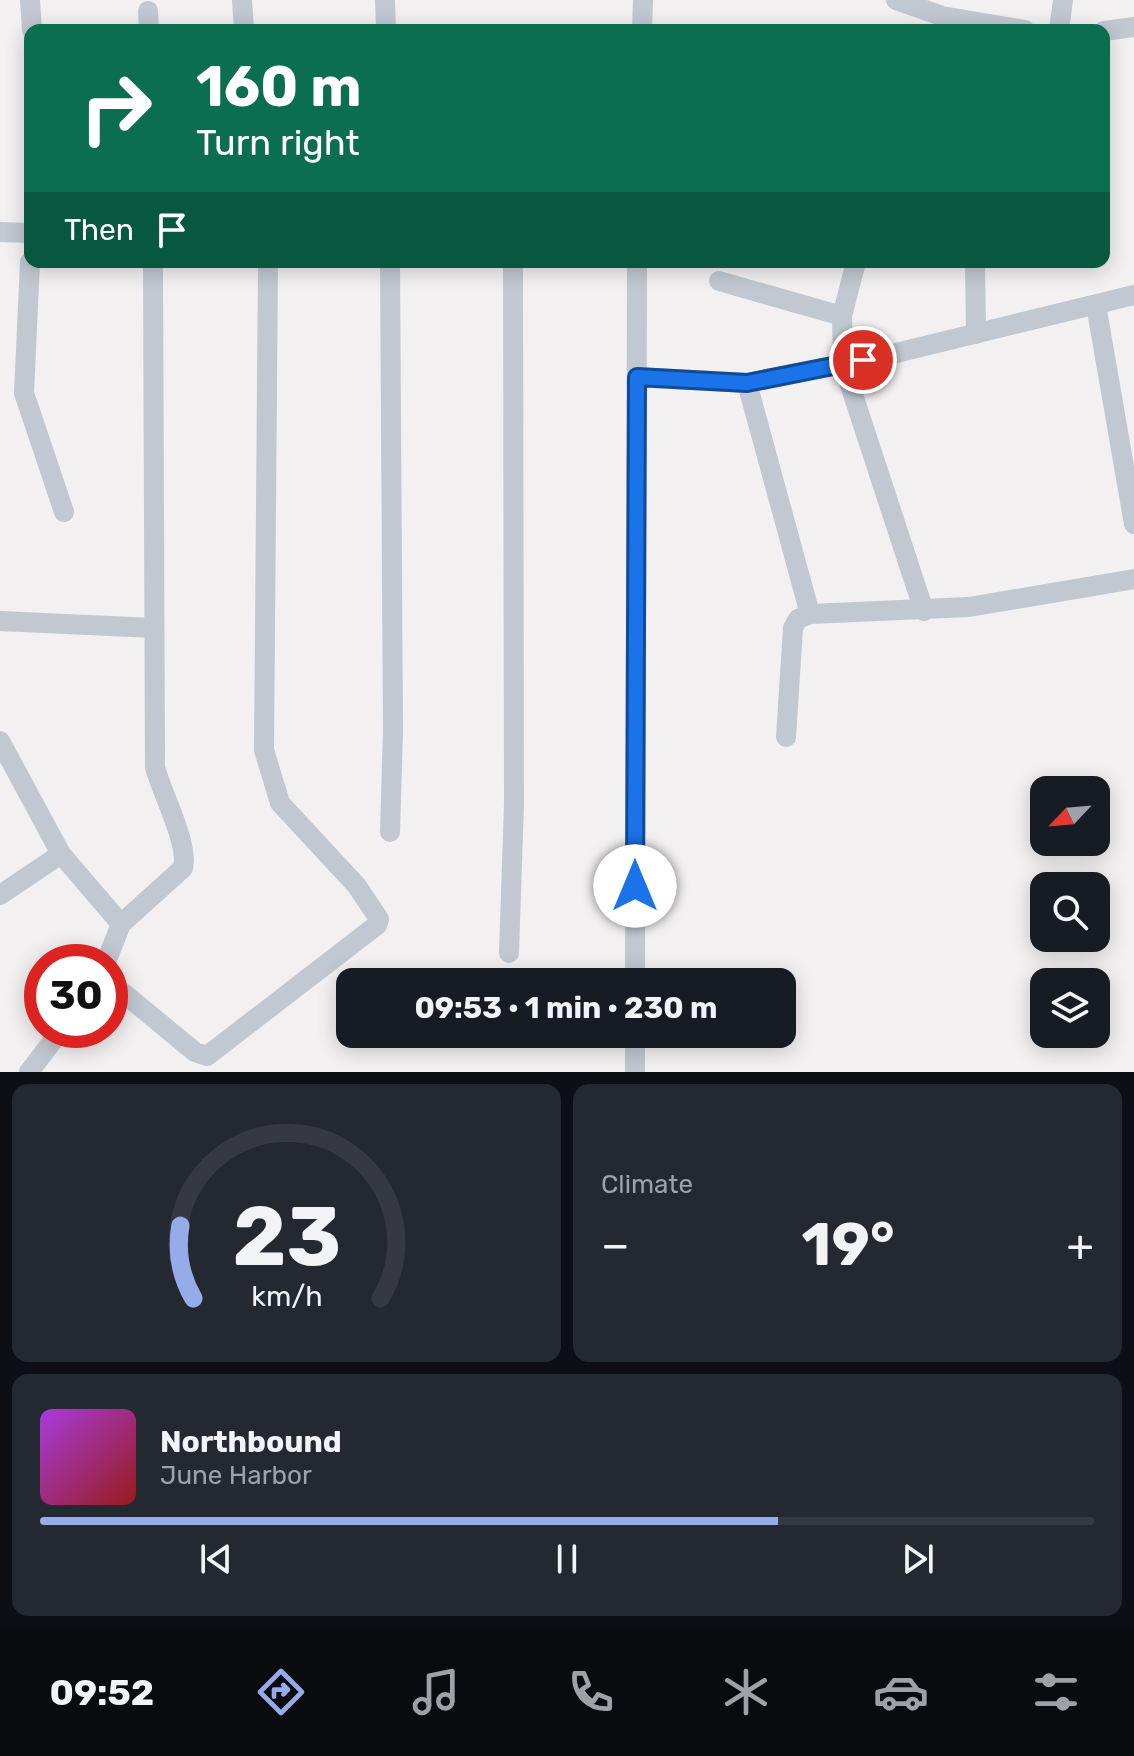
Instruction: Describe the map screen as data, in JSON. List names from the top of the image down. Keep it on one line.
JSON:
{"north":"bottom left","page":{"turn":["160 m","Turn right"],"then":"Then","limit":"30","trip":"09:53 · 1 min · 230 m","tile":"Climate","heat":["−","19°","+"],"song":["Northbound","June Harbor"],"tabs":"09:52","gauge":["23","km/h"]}}
